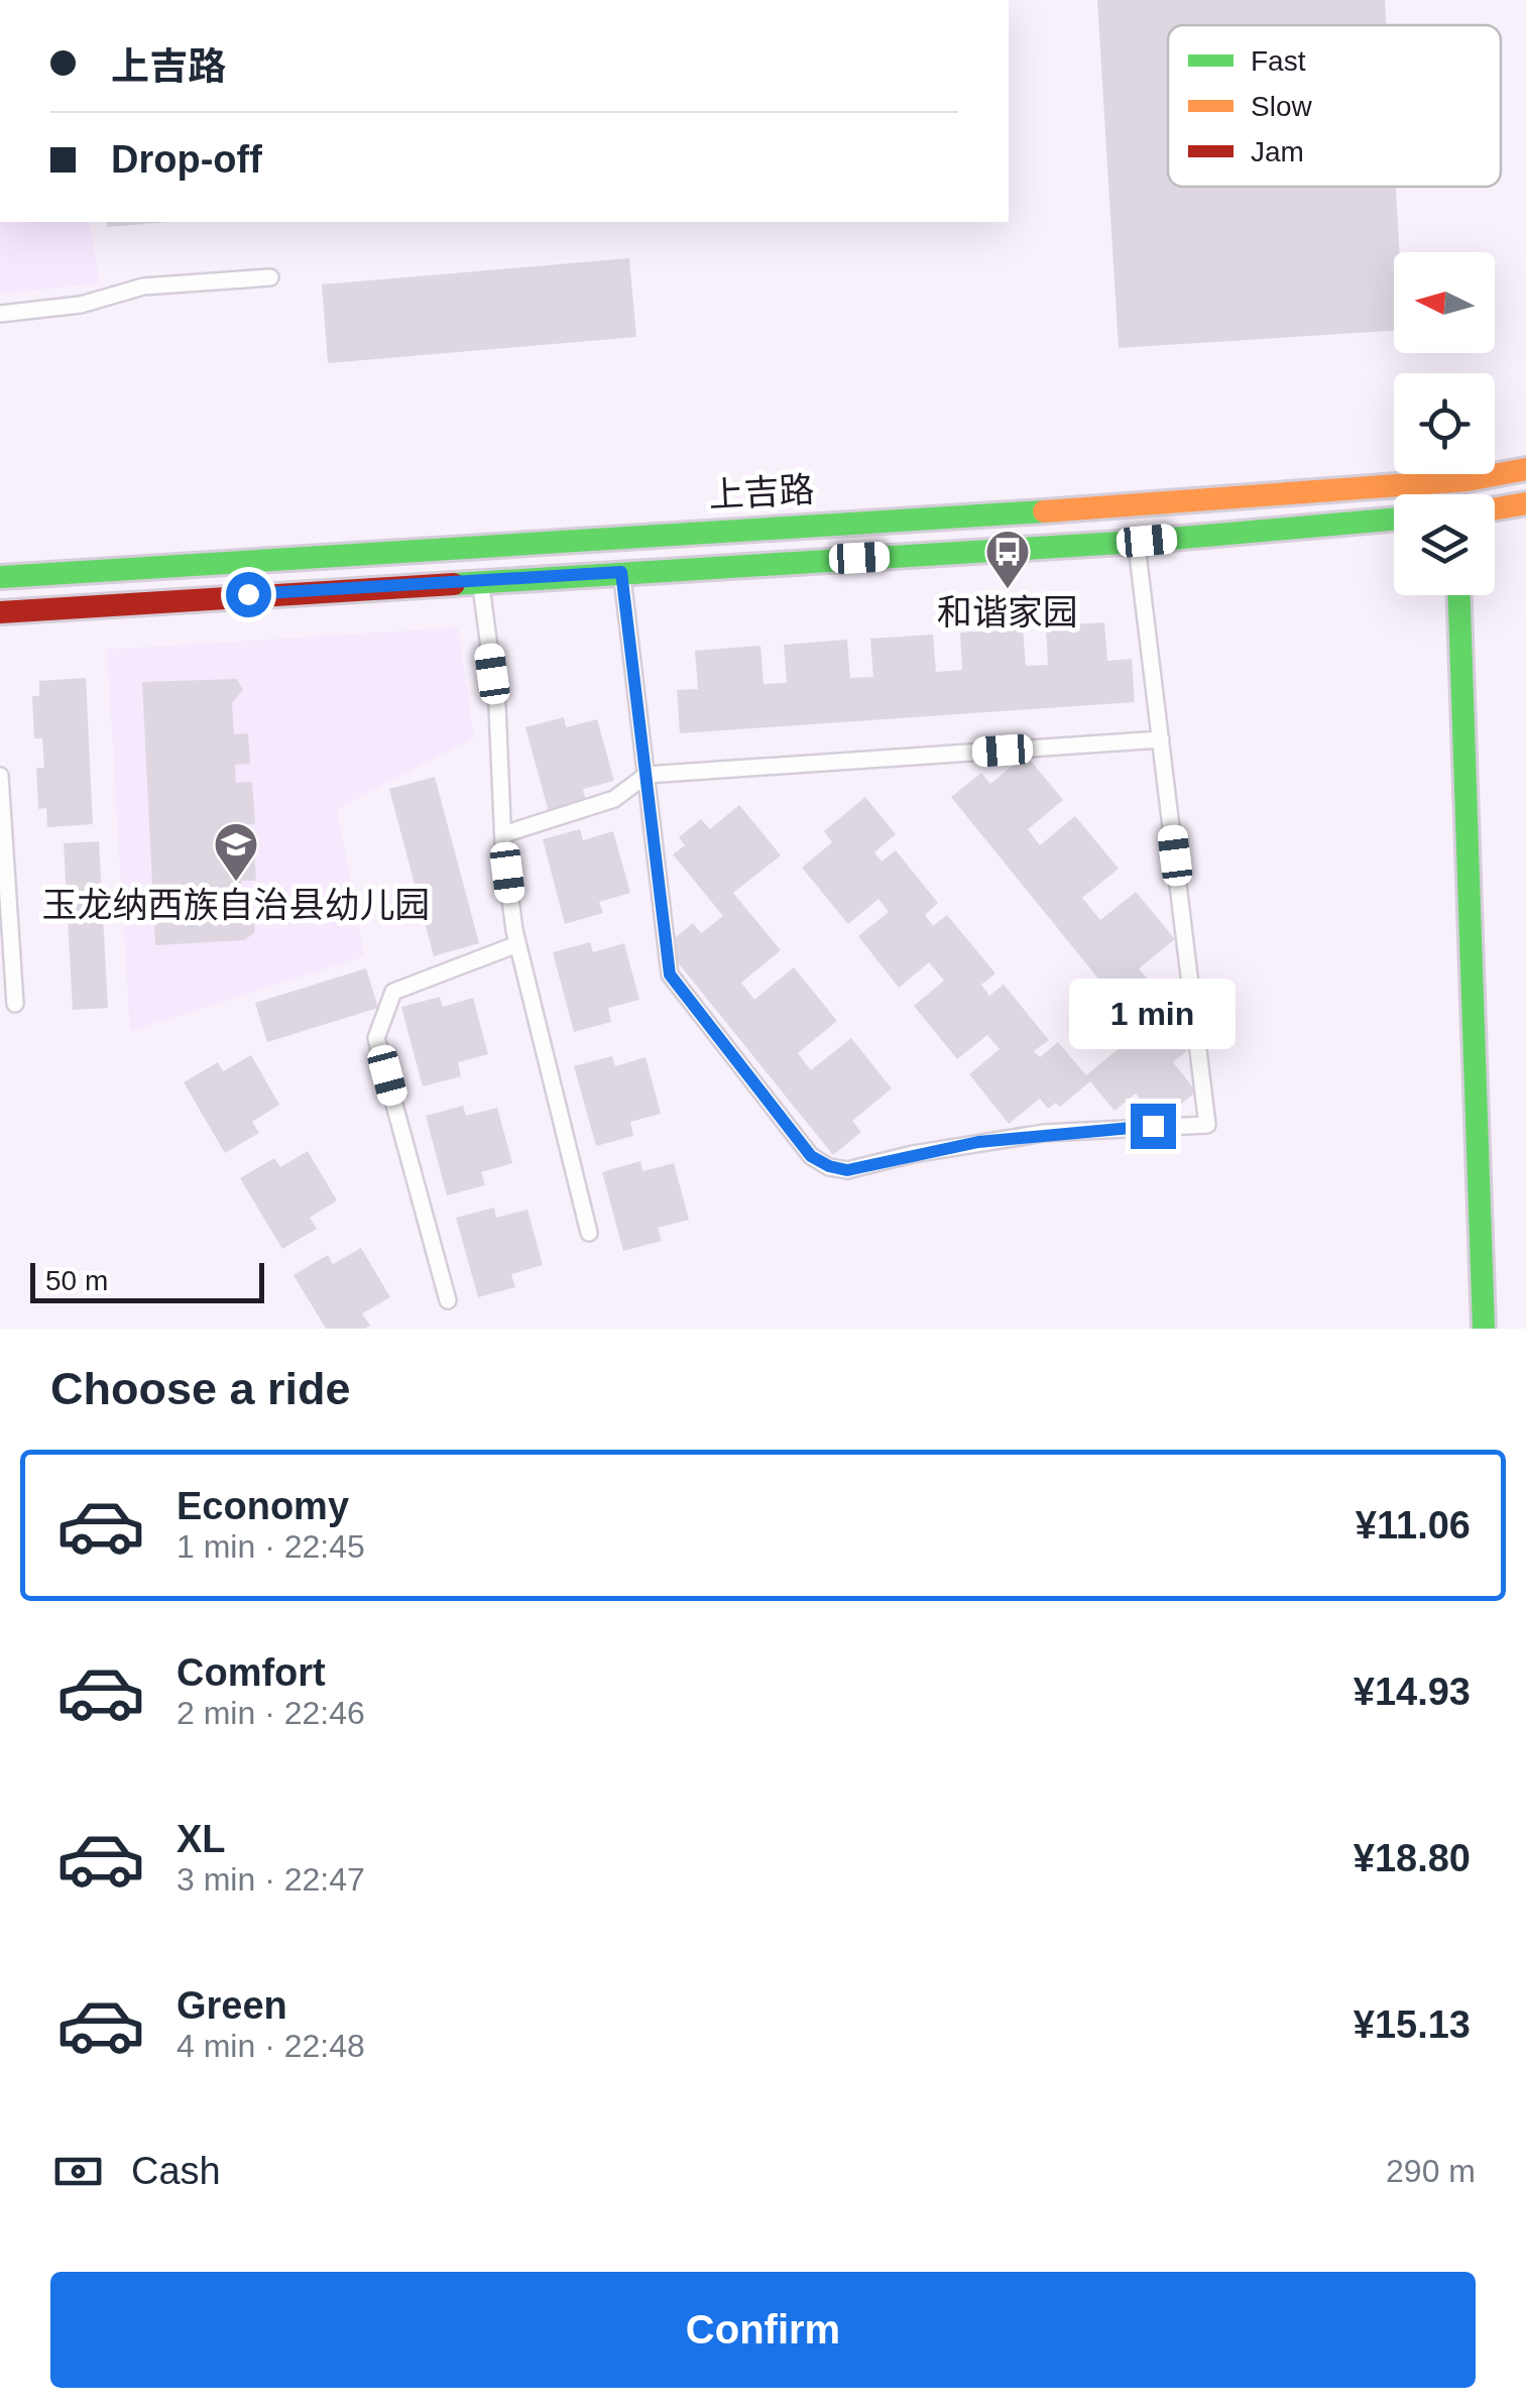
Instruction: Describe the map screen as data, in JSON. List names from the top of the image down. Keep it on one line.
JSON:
{"streets":{"main road":["上吉路"]},"places":{"bus stop":["和谐家园"],"school or university":["玉龙纳西族自治县幼儿园"]},"legend":["Fast","Slow","Jam"],"scale_bar":"50 m","north":"left","page":{"banner":["上吉路","Drop-off"],"bubble":"1 min","scale":"50 m","heading":"Choose a ride","list":[{"name":"Economy","note":"1 min · 22:45","value":"¥11.06"},{"name":"Comfort","note":"2 min · 22:46","value":"¥14.93"},{"name":"XL","note":"3 min · 22:47","value":"¥18.80"},{"name":"Green","note":"4 min · 22:48","value":"¥15.13"}],"pay":["Cash","290 m"],"buttons":"Confirm"}}
